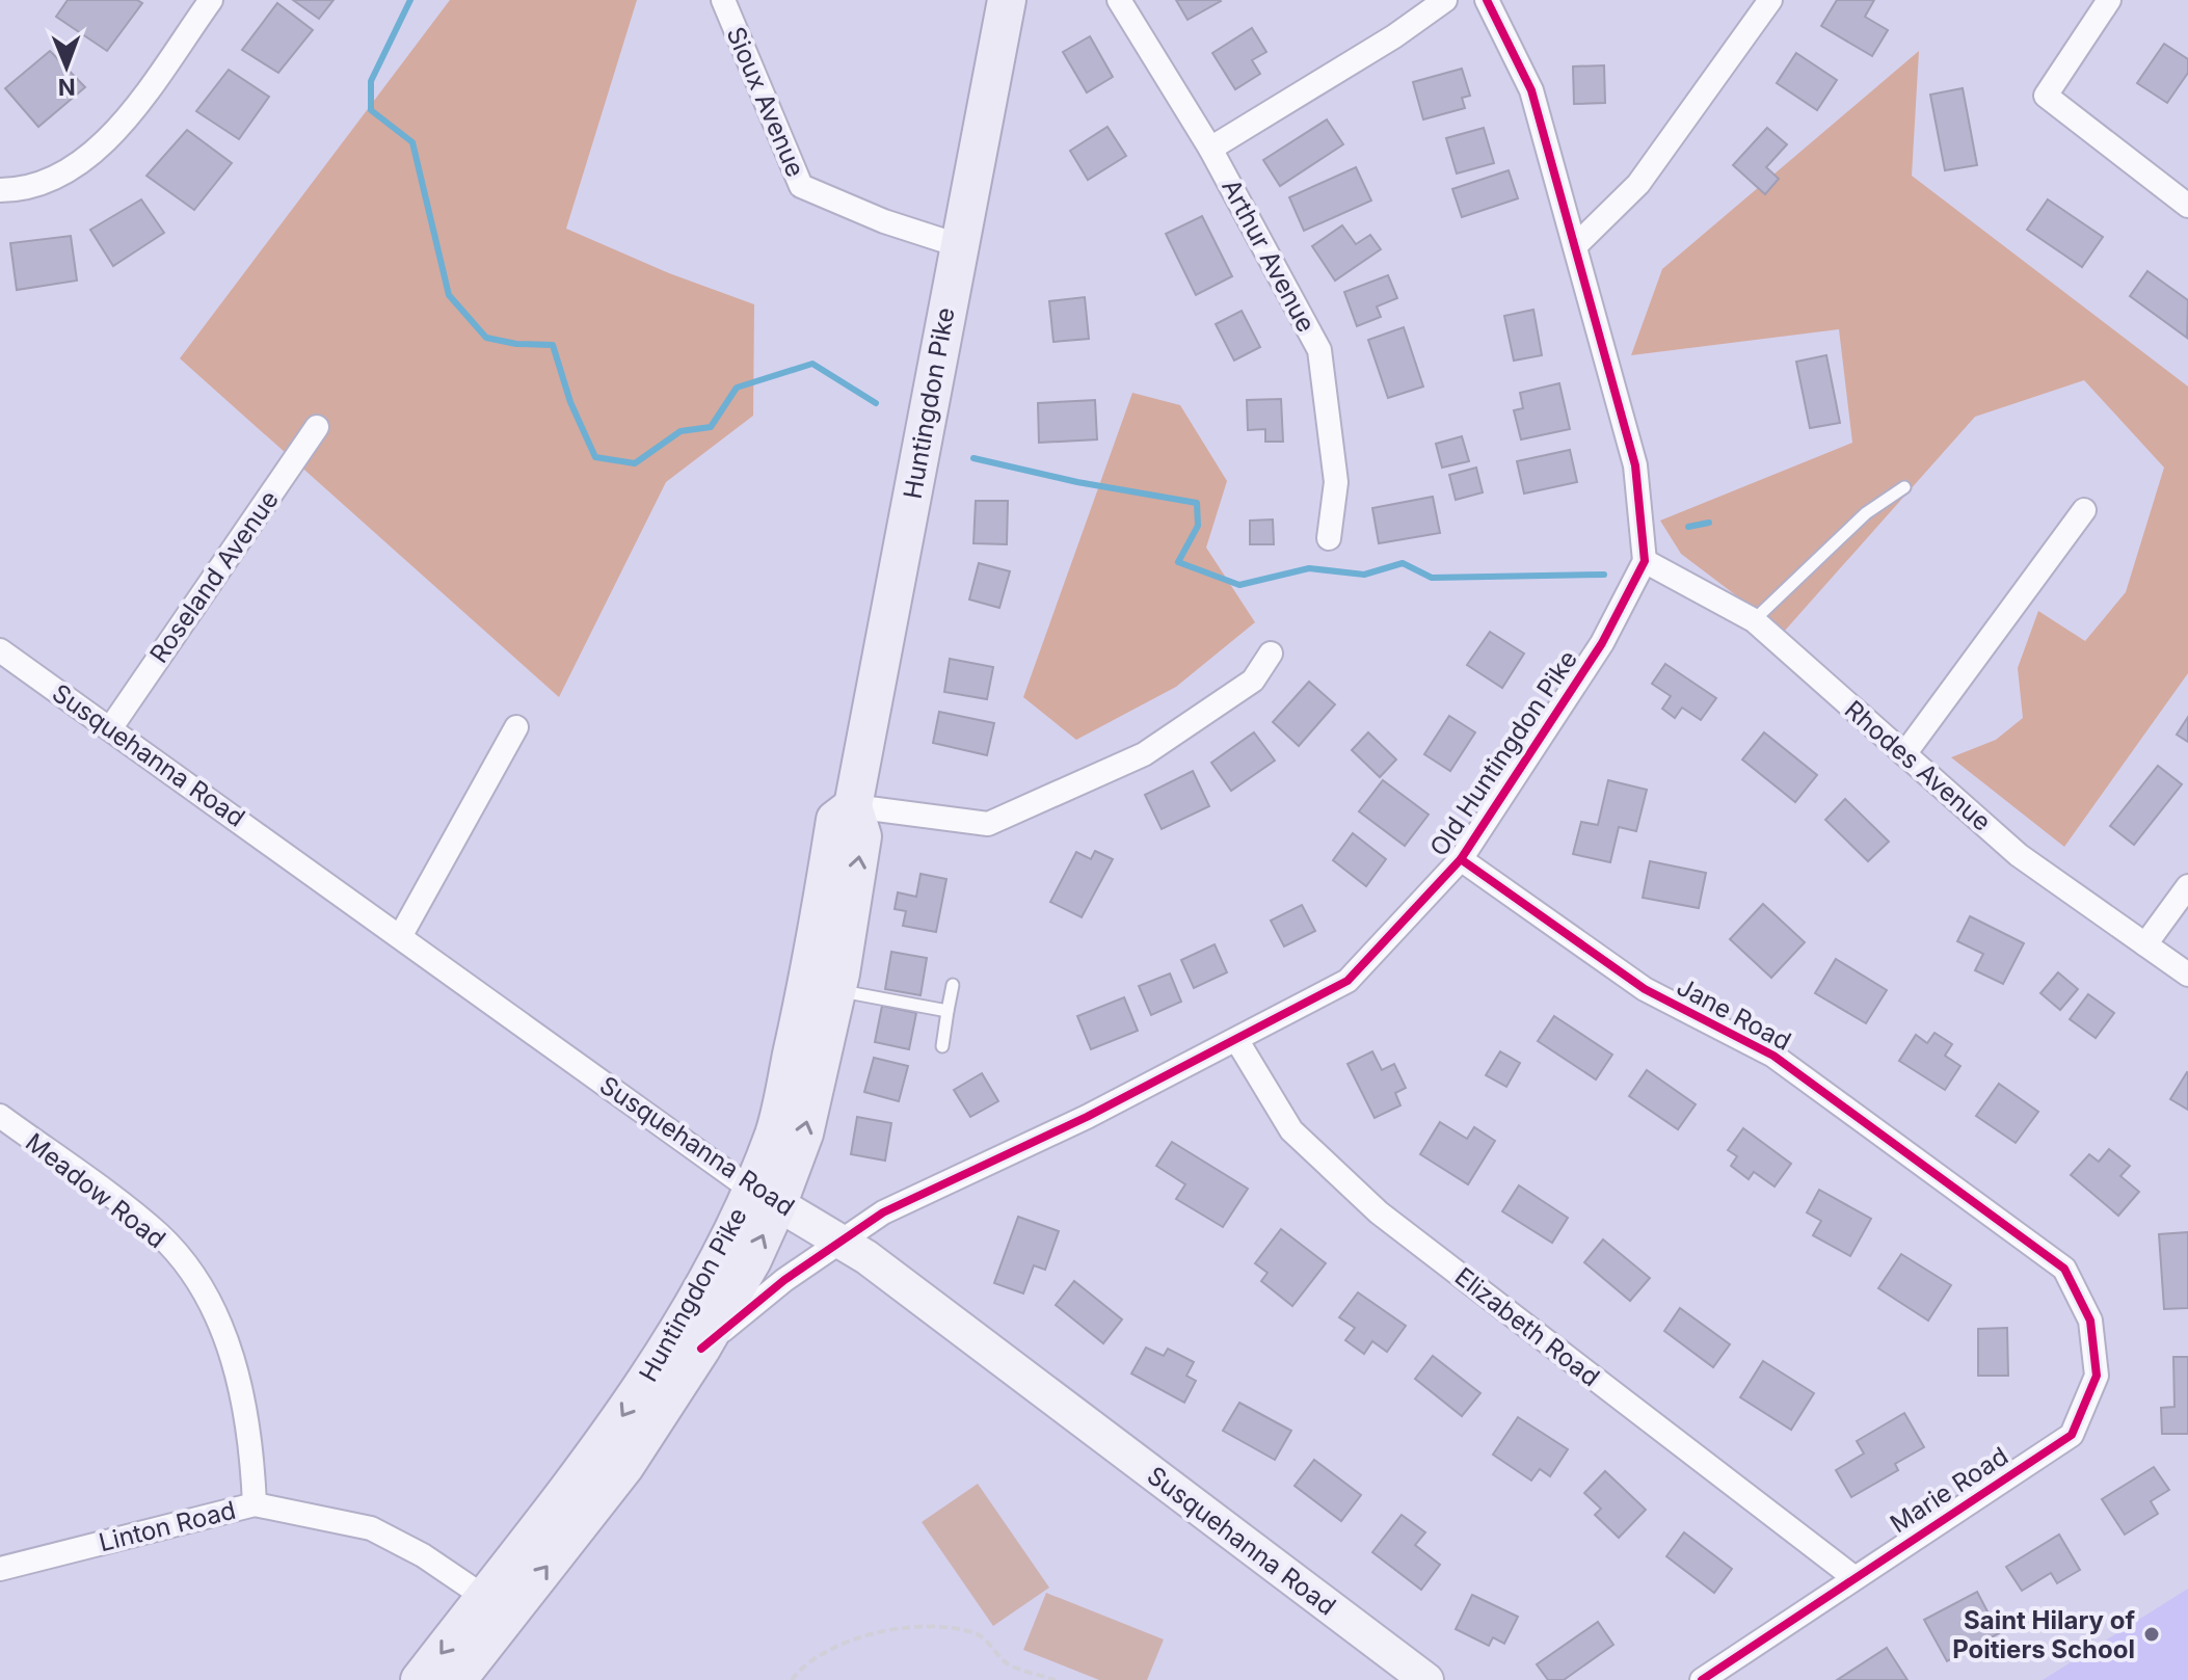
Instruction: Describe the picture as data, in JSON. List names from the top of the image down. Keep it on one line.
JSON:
{"streets":{"main road":["Huntingdon Pike","Susquehanna Road"],"street":["Sioux Avenue","Arthur Avenue","Roseland Avenue","Old Huntingdon Pike","Rhodes Avenue","Jane Road","Meadow Road","Elizabeth Road","Marie Road","Linton Road"]},"crossings":[["Sioux Avenue","Huntingdon Pike"],["Huntingdon Pike","Old Huntingdon Pike"],["Huntingdon Pike","Susquehanna Road"],["Huntingdon Pike","Linton Road"],["Roseland Avenue","Susquehanna Road"],["Old Huntingdon Pike","Susquehanna Road"],["Old Huntingdon Pike","Rhodes Avenue"],["Old Huntingdon Pike","Jane Road"],["Old Huntingdon Pike","Elizabeth Road"],["Jane Road","Marie Road"],["Meadow Road","Linton Road"],["Elizabeth Road","Marie Road"]],"places":["Saint Hilary of Poitiers School"],"north":"bottom"}
